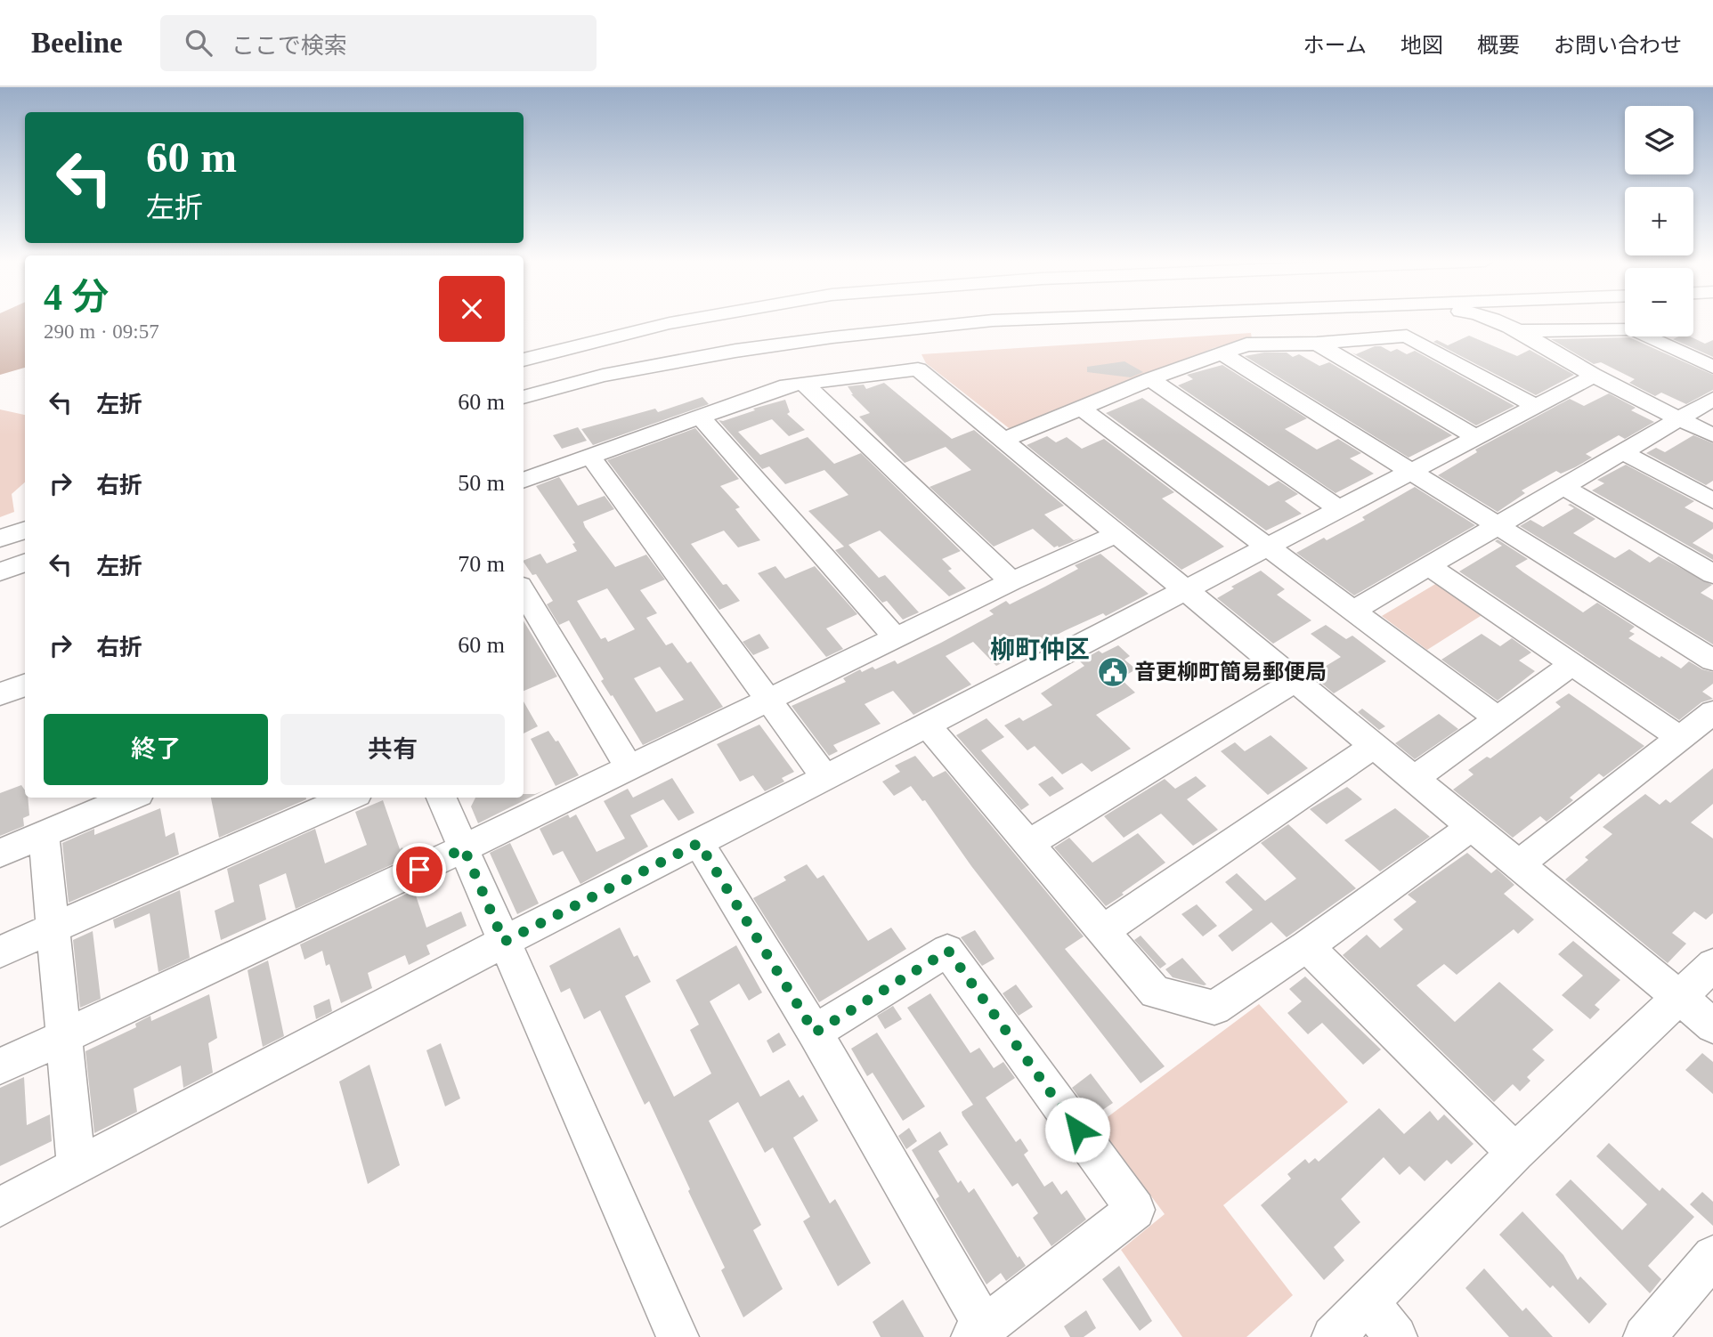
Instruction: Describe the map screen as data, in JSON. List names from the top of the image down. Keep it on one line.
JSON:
{"districts":["柳町仲区"],"places":{"public building":["音更柳町簡易郵便局"]},"page":{"header":"Beeline","search":"ここで検索","nav":["ホーム","地図","概要","お問い合わせ"],"map_buttons":["+","−"],"turn":["60 m","左折"],"heading":["4 分","290 m · 09:57"],"list":[{"name":"左折","value":"60 m"},{"name":"右折","value":"50 m"},{"name":"左折","value":"70 m"},{"name":"右折","value":"60 m"}],"buttons":["終了","共有"]}}
